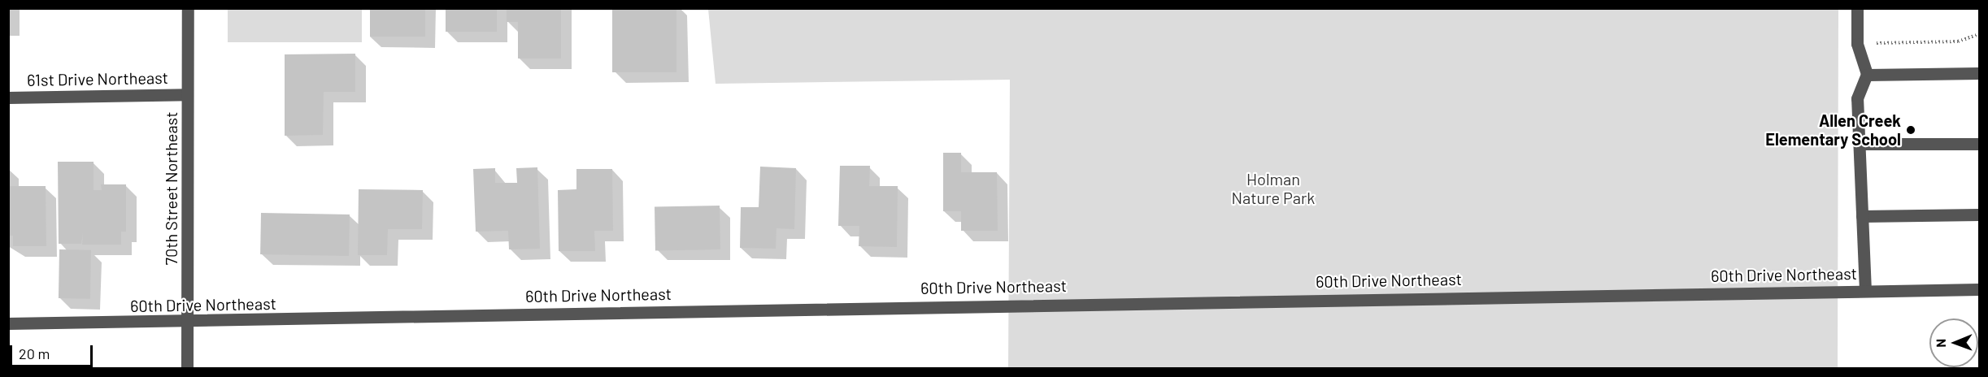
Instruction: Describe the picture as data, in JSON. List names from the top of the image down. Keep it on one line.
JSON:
{"streets":{"street":["61st Drive Northeast","70th Street Northeast","60th Drive Northeast"]},"crossings":[["61st Drive Northeast","70th Street Northeast"],["70th Street Northeast","60th Drive Northeast"]],"parks":["Holman Nature Park"],"places":["Allen Creek Elementary School"],"scale_bar":"20 m","north":"left"}
